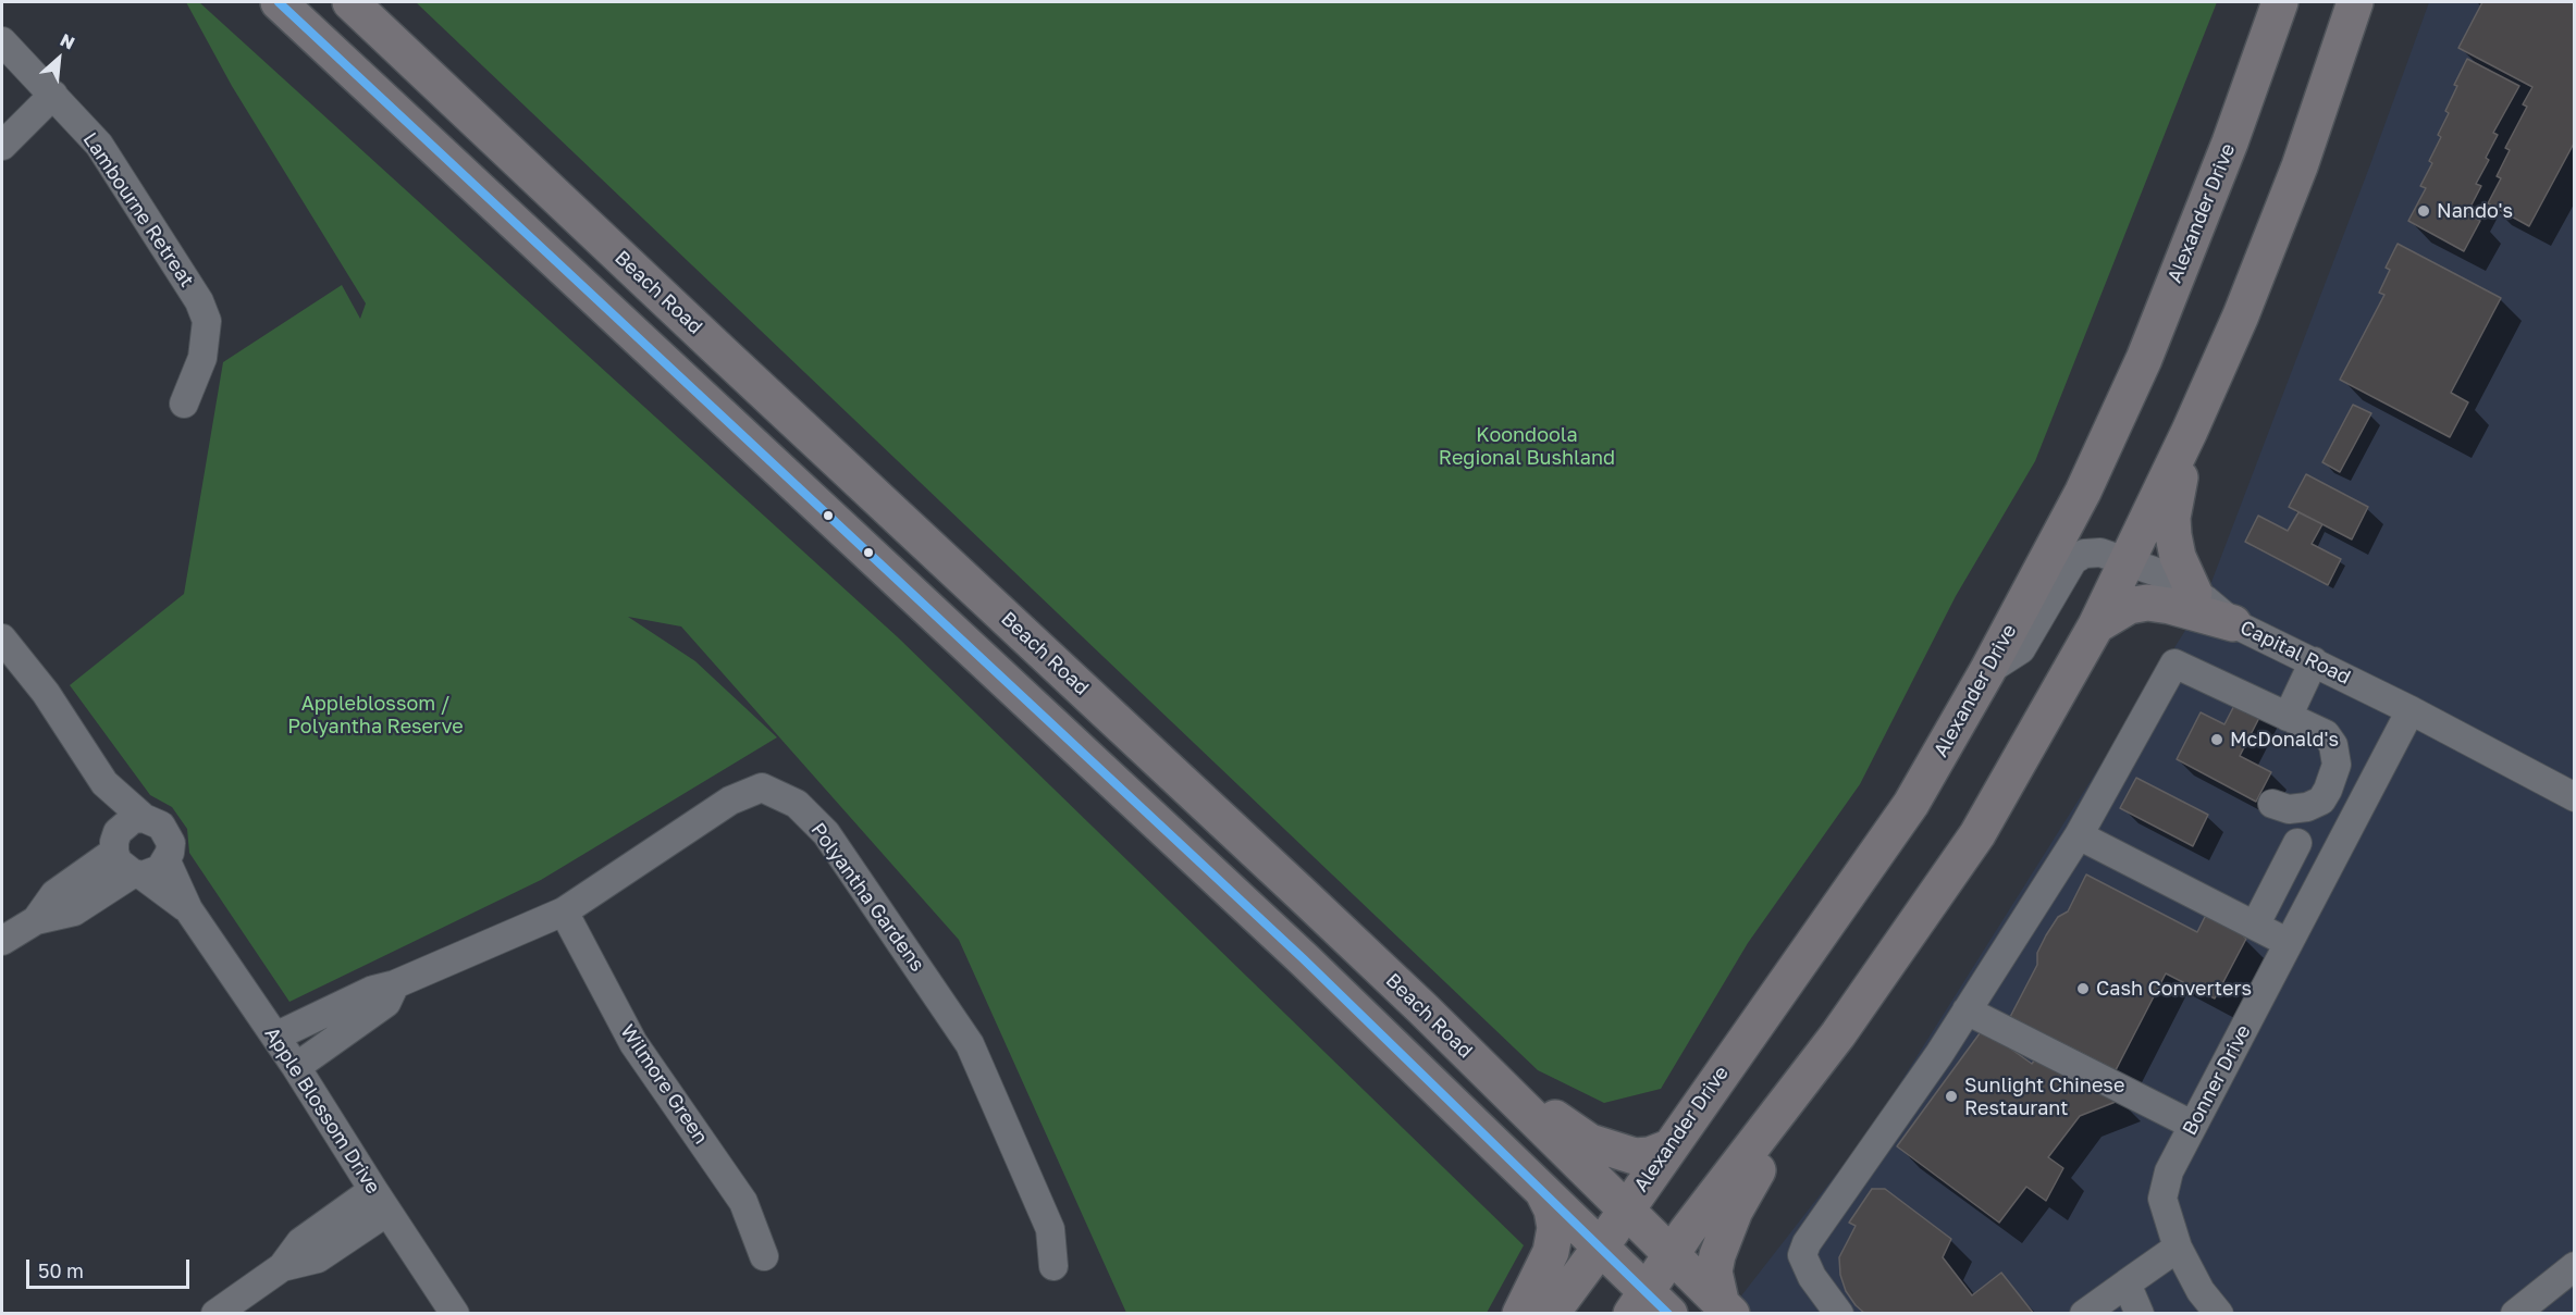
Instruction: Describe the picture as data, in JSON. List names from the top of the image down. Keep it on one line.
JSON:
{"streets":{"main road":["Alexander Drive","Beach Road"],"street":["Lambourne Retreat","Capital Road","Polyantha Gardens","Bonner Drive","Wilmore Green","Apple Blossom Drive"]},"crossings":[["Alexander Drive","Beach Road"],["Alexander Drive","Capital Road"],["Capital Road","Bonner Drive"],["Polyantha Gardens","Wilmore Green"],["Polyantha Gardens","Apple Blossom Drive"]],"parks":["Koondoola Regional Bushland","Appleblossom / Polyantha Reserve"],"places":["Nando's","McDonald's","Cash Converters","Sunlight Chinese Restaurant"],"scale_bar":"50 m","north":"top right"}
